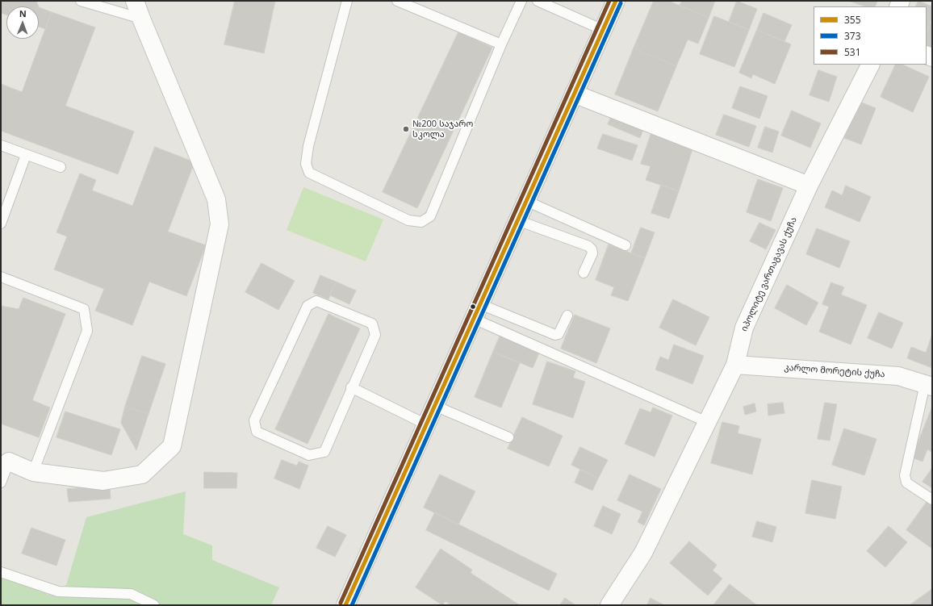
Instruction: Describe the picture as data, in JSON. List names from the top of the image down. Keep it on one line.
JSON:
{"streets":{"street":["იპოლიტე ვართაგავას ქუჩა","კარლო მორეტის ქუჩა"]},"crossings":[["იპოლიტე ვართაგავას ქუჩა","კარლო მორეტის ქუჩა"]],"places":["№200 საჯარო სკოლა"],"lines":["transit line 355","transit line 531","transit line 373"],"legend":["355","373","531"],"north":"top"}
